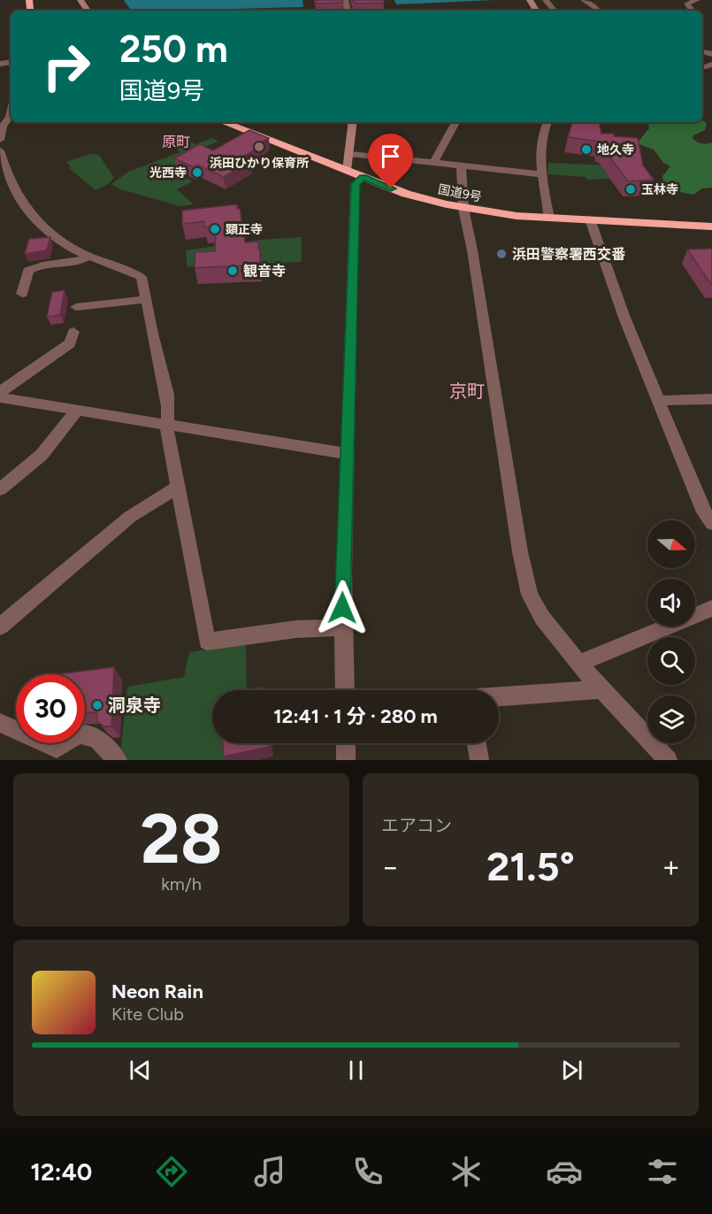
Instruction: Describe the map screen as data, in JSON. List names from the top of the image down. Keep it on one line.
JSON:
{"streets":{"highway":["国道9号"]},"districts":["原町","京町"],"places":["浜田ひかり保育所","地久寺","光西寺","玉林寺","顕正寺","浜田警察署西交番","観音寺","洞泉寺"],"north":"right","page":{"turn":["250 m","国道9号"],"limit":"30","trip":"12:41 · 1 分 · 280 m","tile":[["28","km/h"],"エアコン"],"heat":["−","21.5°","+"],"song":["Neon Rain","Kite Club"],"tabs":"12:40"}}
